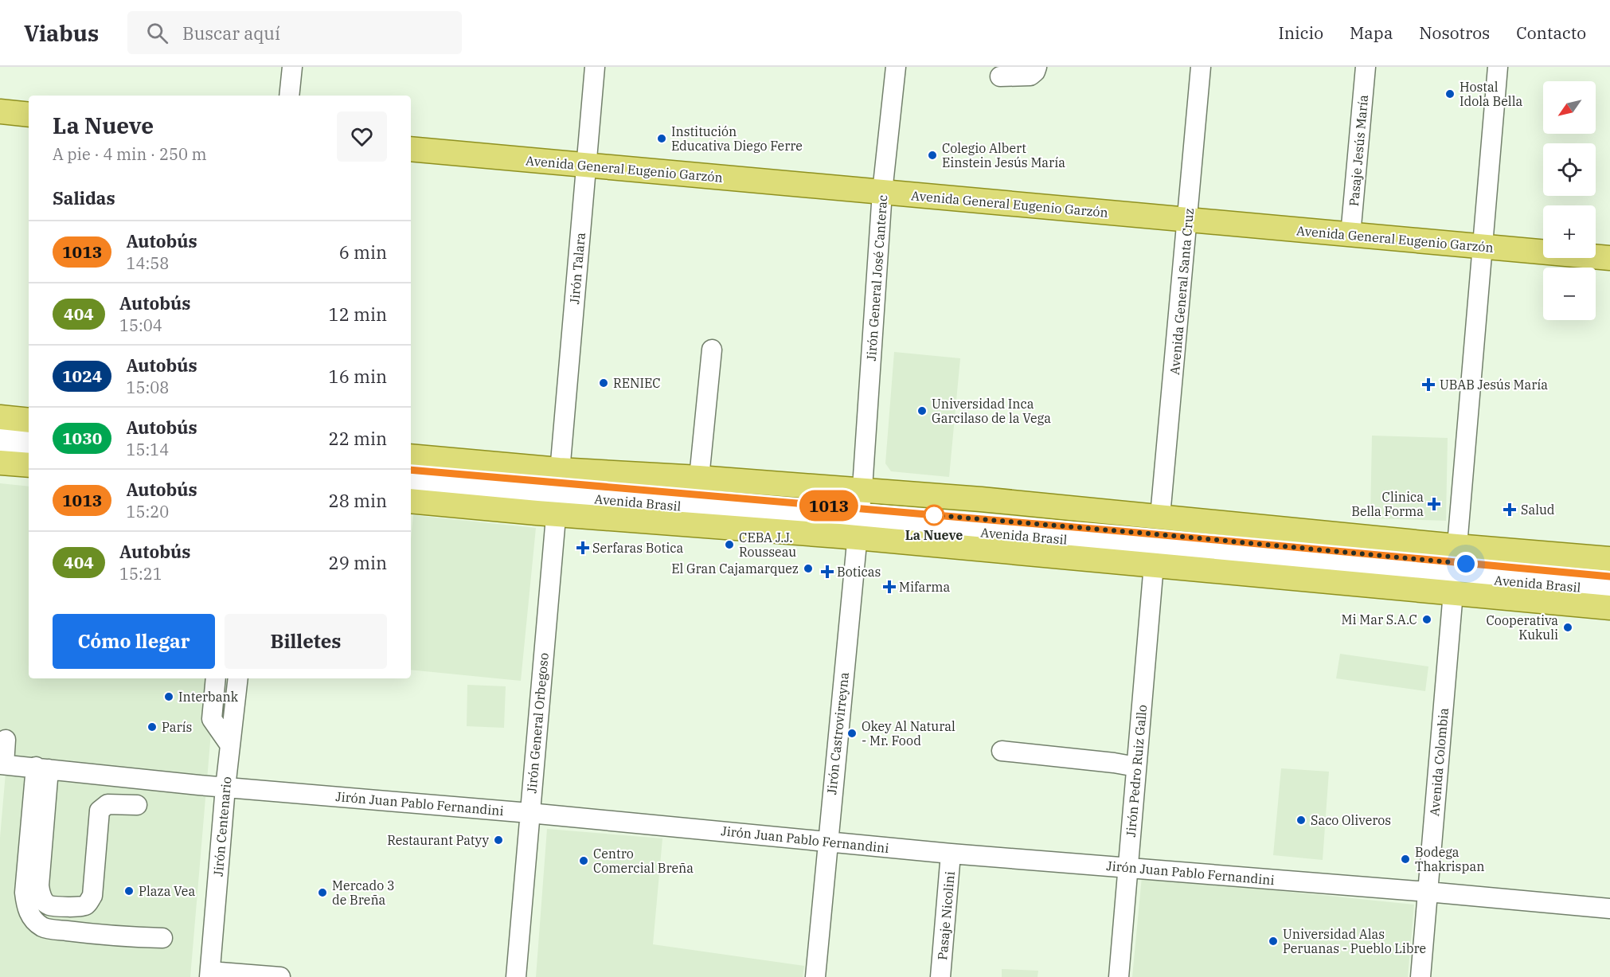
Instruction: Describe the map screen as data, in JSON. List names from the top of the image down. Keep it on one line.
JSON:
{"streets":{"main road":["Avenida General Eugenio Garzón","Avenida Brasil"],"street":["Pasaje Jesús María","Jirón Talara","Jirón General José Canterac","Avenida General Santa Cruz","Jirón General Orbegoso","Jirón Castrovirreyna","Avenida Colombia","Jirón Pedro Ruiz Gallo","Jirón Juan Pablo Fernandini","Jirón Centenario","Pasaje Nicolini"]},"crossings":[["Pasaje Jesús María","Avenida General Eugenio Garzón"],["Avenida General Eugenio Garzón","Jirón Talara"],["Avenida General Eugenio Garzón","Jirón General José Canterac"],["Avenida General Eugenio Garzón","Avenida General Santa Cruz"],["Avenida General Eugenio Garzón","Avenida Colombia"],["Jirón Talara","Avenida Brasil"],["Jirón Talara","Jirón General Orbegoso"],["Jirón General José Canterac","Avenida Brasil"],["Jirón General José Canterac","Jirón Castrovirreyna"],["Avenida General Santa Cruz","Avenida Brasil"],["Avenida Brasil","Jirón General Orbegoso"],["Avenida Brasil","Jirón Castrovirreyna"],["Avenida Brasil","Avenida Colombia"],["Avenida Brasil","Jirón Pedro Ruiz Gallo"],["Jirón General Orbegoso","Jirón Juan Pablo Fernandini"],["Jirón Castrovirreyna","Jirón Juan Pablo Fernandini"],["Avenida Colombia","Jirón Juan Pablo Fernandini"],["Jirón Pedro Ruiz Gallo","Jirón Juan Pablo Fernandini"],["Jirón Juan Pablo Fernandini","Jirón Centenario"],["Jirón Juan Pablo Fernandini","Pasaje Nicolini"]],"places":{"other":["Hostal Idola Bella","Institución Educativa Diego Ferre","Colegio Albert Einstein Jesús María","RENIEC","Universidad Inca Garcilaso de la Vega","La Nueve","CEBA J.J. Rousseau","El Gran Cajamarquez","Mi Mar S.A.C","Cooperativa Kukuli","Interbank","París","Okey Al Natural - Mr. Food","Saco Oliveros","Restaurant Patyy","Bodega Thakrispan","Centro Comercial Breña","Plaza Vea","Mercado 3 de Breña","Universidad Alas Peruanas - Pueblo Libre"],"health":["UBAB Jesús María","Clinica Bella Forma","Salud","Serfaras Botica","Boticas","Mifarma"]},"lines":["bus line 1013"],"north":"bottom left","page":{"header":"Viabus","search":"Buscar aquí","nav":["Inicio","Mapa","Nosotros","Contacto"],"on_map":"1013","map_buttons":["+","−"],"heading":[["La Nueve","A pie · 4 min · 250 m"],"Salidas"],"list":[{"mark":"1013","name":"Autobús","note":"14:58","value":"6 min"},{"mark":"404","name":"Autobús","note":"15:04","value":"12 min"},{"mark":"1024","name":"Autobús","note":"15:08","value":"16 min"},{"mark":"1030","name":"Autobús","note":"15:14","value":"22 min"},{"mark":"1013","name":"Autobús","note":"15:20","value":"28 min"},{"mark":"404","name":"Autobús","note":"15:21","value":"29 min"}],"buttons":["Cómo llegar","Billetes"]}}
